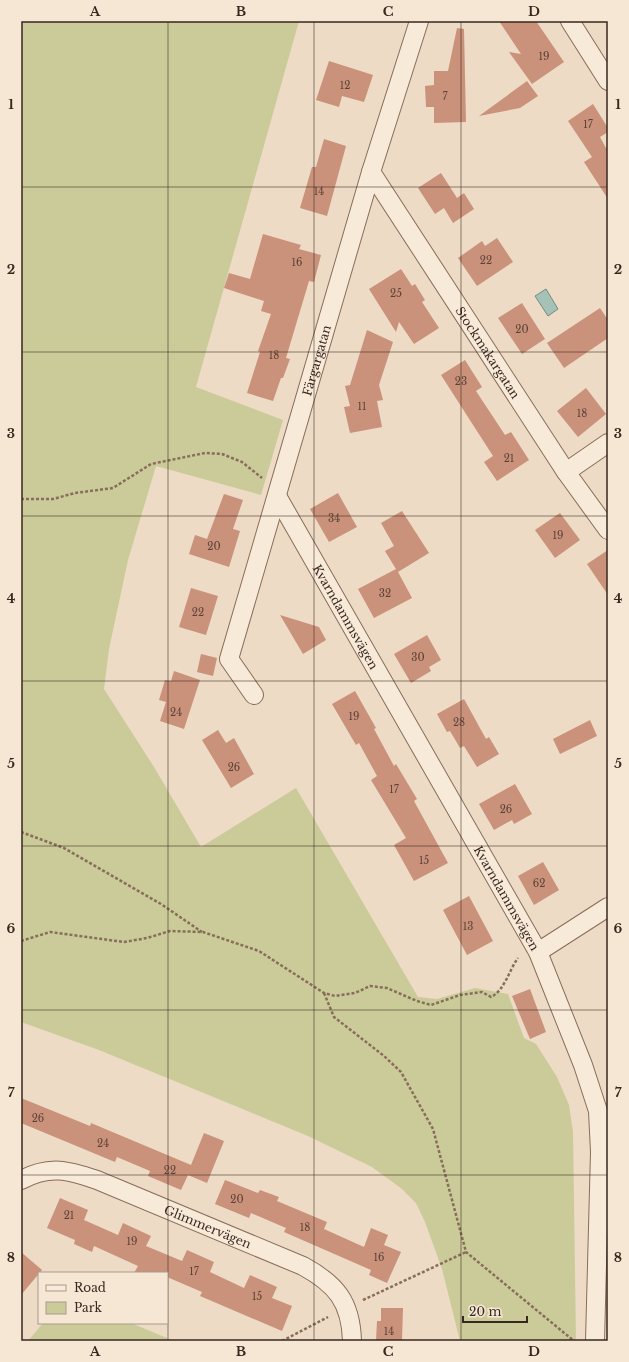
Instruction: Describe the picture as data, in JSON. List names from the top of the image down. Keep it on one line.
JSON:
{"streets":{"street":["Stockmakargatan","Färgargatan","Kvarndammsvägen","Glimmervägen"]},"crossings":[["Stockmakargatan","Färgargatan"],["Färgargatan","Kvarndammsvägen"]],"house_numbers":["19","12","7","17","14","22","16","25","20","18","23","11","18","21","34","19","20","32","22","30","24","19","28","26","17","26","15","62","13","26","24","22","20","21","18","19","16","17","15","14"],"legend":["Road","Park"],"scale_bar":"20 m","grid":{"columns":["A","B","C","D"],"rows":["1","2","3","4","5","6","7","8"]}}
